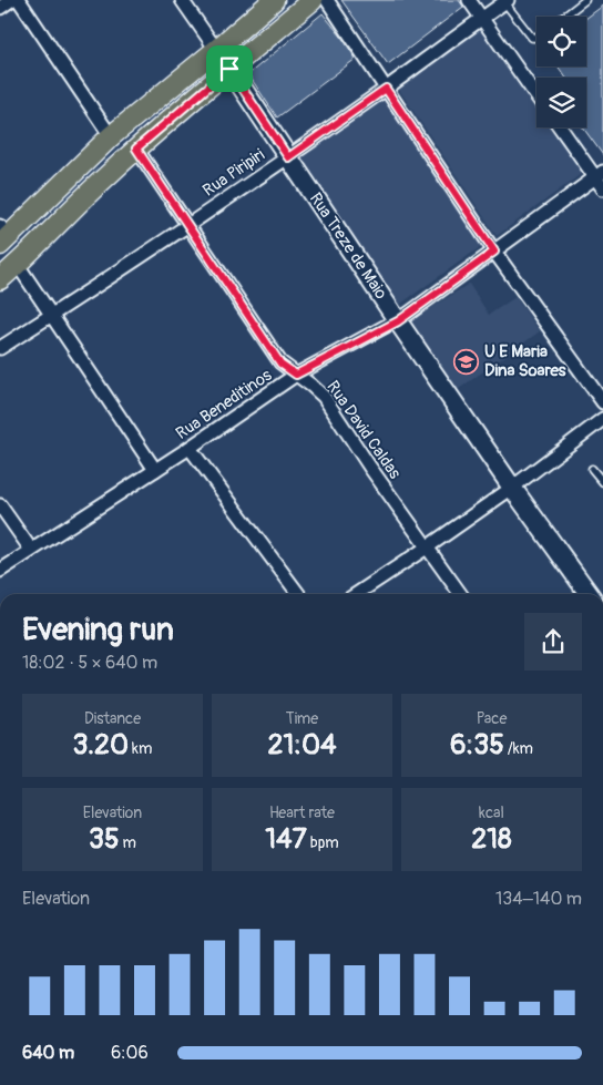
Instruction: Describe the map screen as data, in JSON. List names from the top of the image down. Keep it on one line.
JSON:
{"streets":{"street":["Rua Piripiri","Rua Treze de Maio","Rua Beneditinos","Rua David Caldas"]},"crossings":[["Rua Piripiri","Rua Treze de Maio"],["Rua Piripiri","Rua David Caldas"],["Rua Treze de Maio","Rua Beneditinos"],["Rua Beneditinos","Rua David Caldas"]],"places":{"school or university":["U E Maria Dina Soares"]},"page":{"heading":["Evening run","18:02 · 5 × 640 m"],"stats":[["Distance","3.20 km"],["Time","21:04"],["Pace","6:35 /km"],["Elevation","35 m"],["Heart rate","147 bpm"],["kcal","218"]],"chart":["Elevation","134–140 m"],"list":[{"name":"640 m","note":"6:06"}]}}
